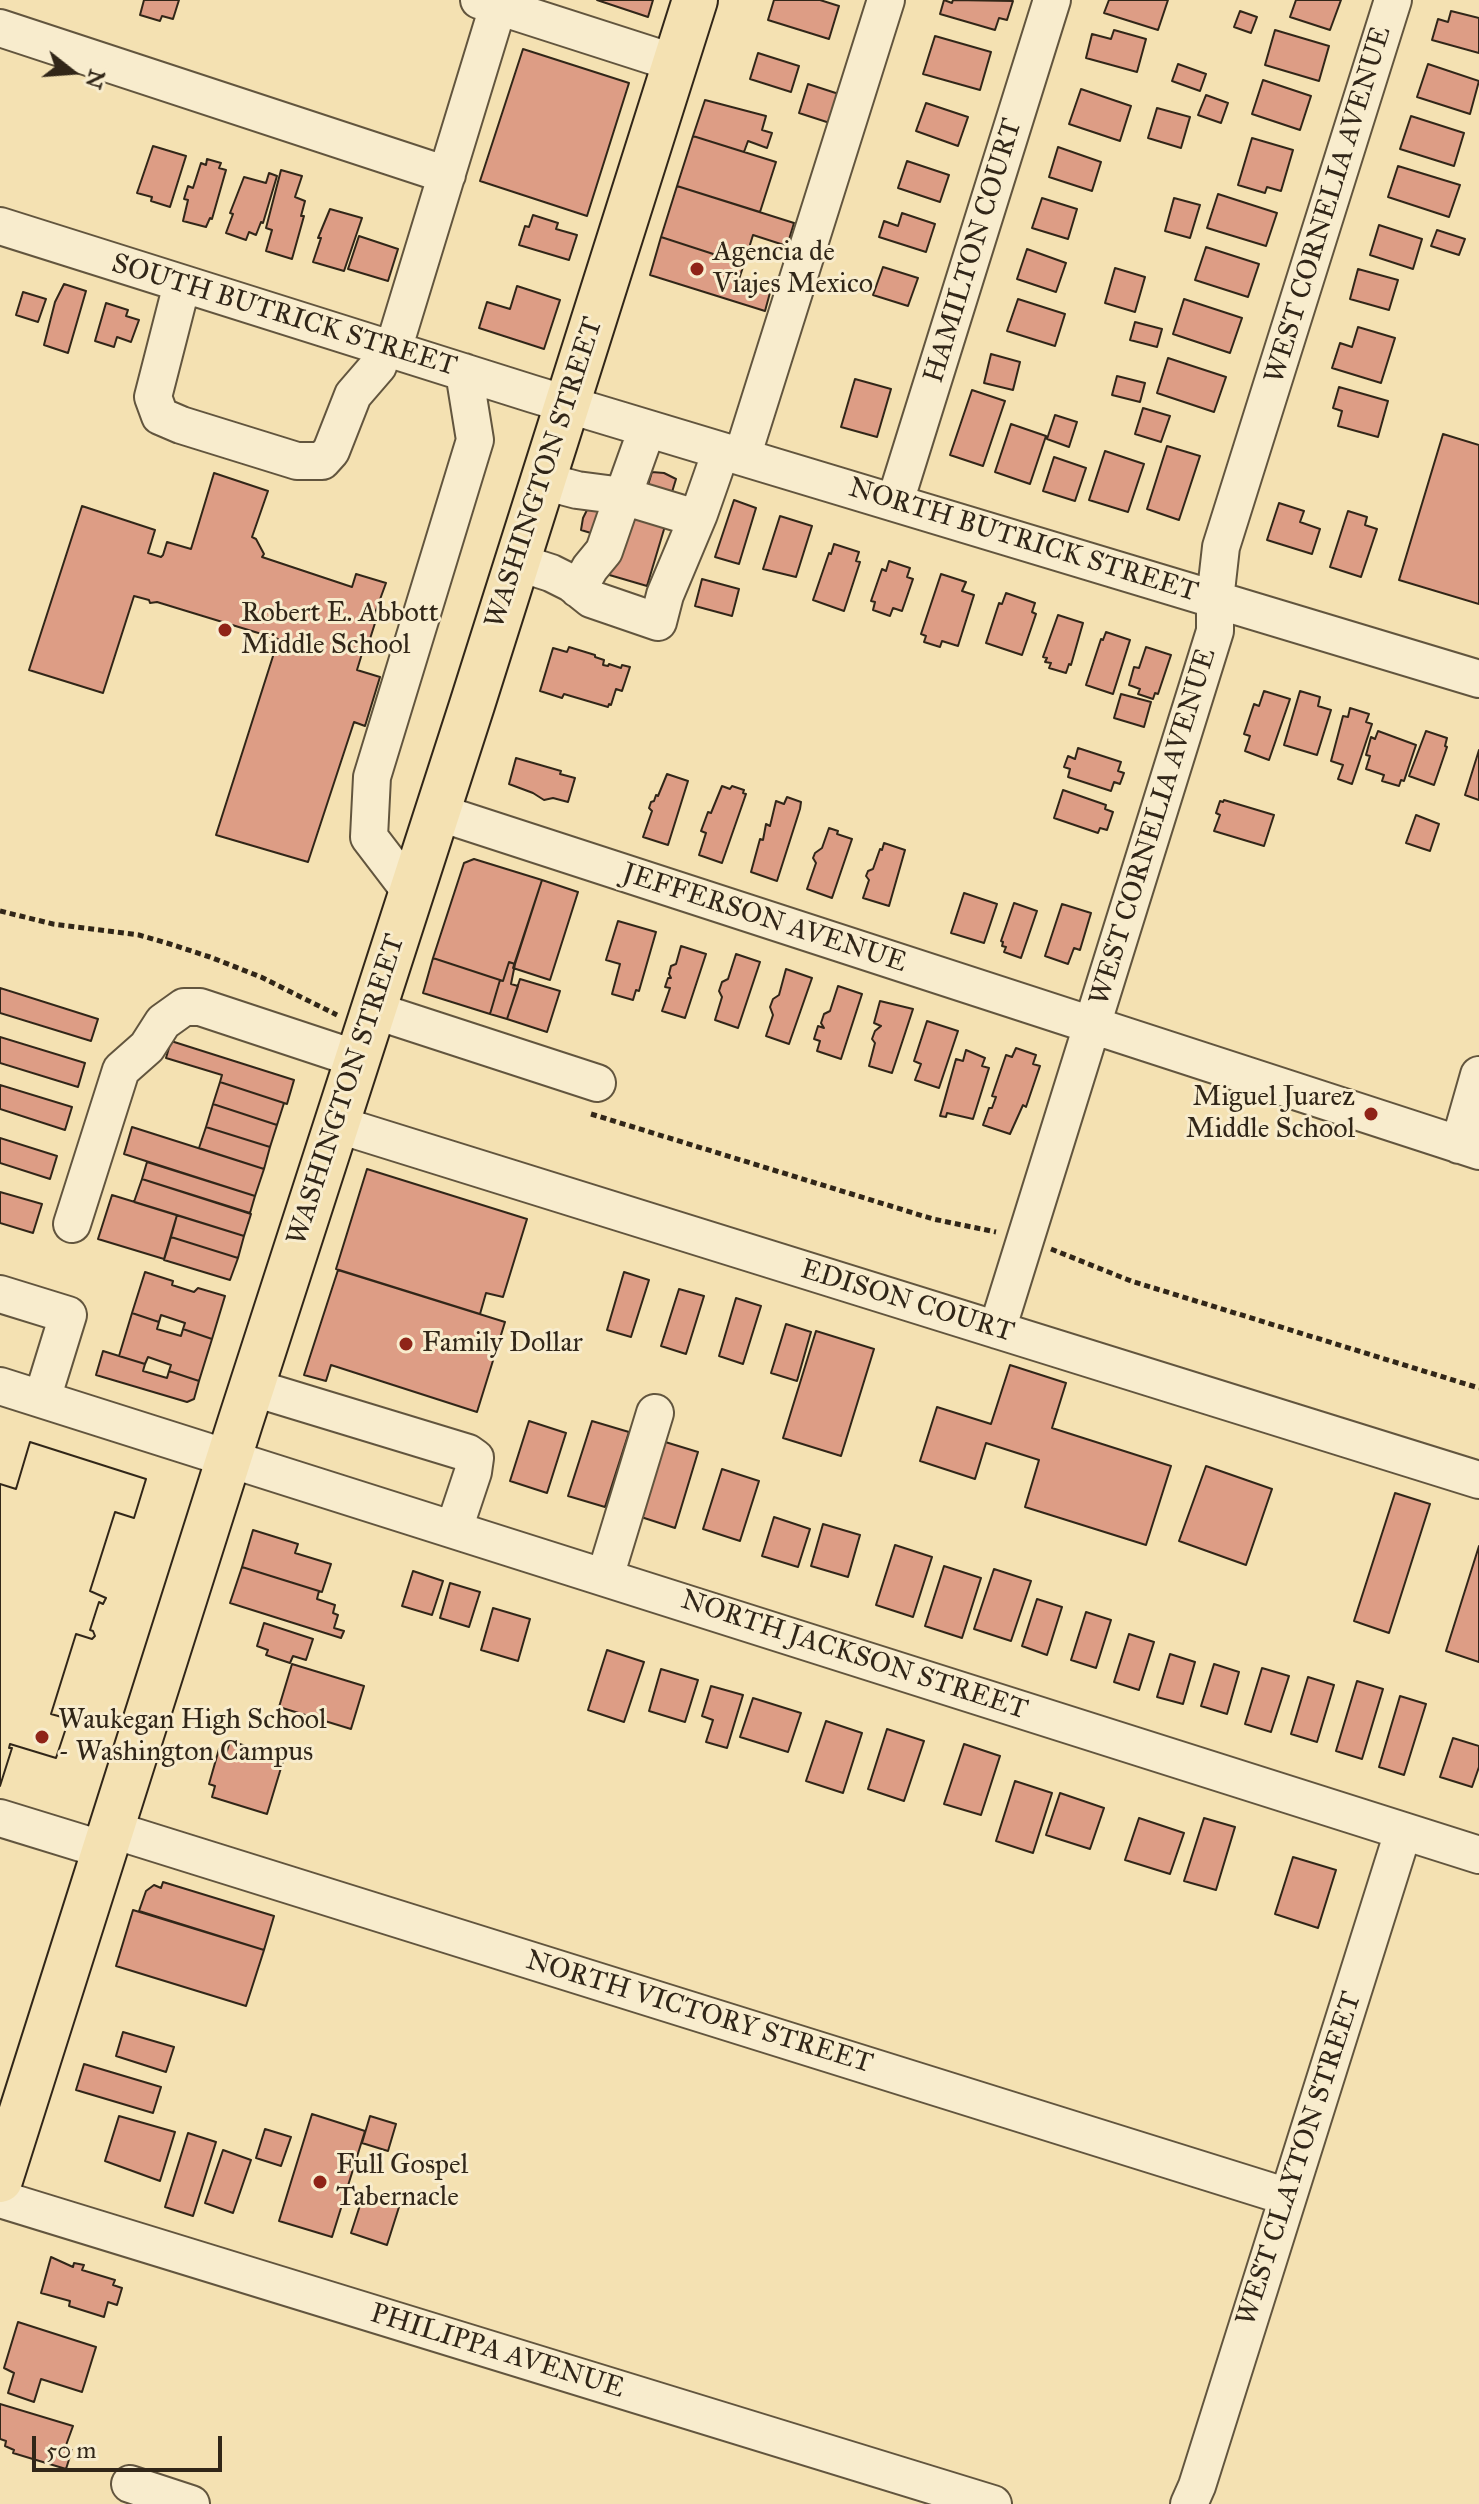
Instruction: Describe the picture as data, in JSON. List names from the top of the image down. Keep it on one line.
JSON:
{"streets":{"main road":["WASHINGTON STREET"],"street":["WEST CORNELIA AVENUE","HAMILTON COURT","SOUTH BUTRICK STREET","NORTH BUTRICK STREET","JEFFERSON AVENUE","EDISON COURT","NORTH JACKSON STREET","NORTH VICTORY STREET","WEST CLAYTON STREET","PHILIPPA AVENUE"]},"crossings":[["WEST CORNELIA AVENUE","NORTH BUTRICK STREET"],["WEST CORNELIA AVENUE","JEFFERSON AVENUE"],["WEST CORNELIA AVENUE","EDISON COURT"],["HAMILTON COURT","NORTH BUTRICK STREET"],["SOUTH BUTRICK STREET","WASHINGTON STREET"],["SOUTH BUTRICK STREET","NORTH BUTRICK STREET"],["WASHINGTON STREET","NORTH BUTRICK STREET"],["WASHINGTON STREET","JEFFERSON AVENUE"],["WASHINGTON STREET","EDISON COURT"],["WASHINGTON STREET","NORTH JACKSON STREET"],["WASHINGTON STREET","NORTH VICTORY STREET"],["NORTH JACKSON STREET","WEST CLAYTON STREET"],["NORTH VICTORY STREET","WEST CLAYTON STREET"]],"places":["Agencia de Viajes Mexico","Robert E. Abbott Middle School","Miguel Juarez Middle School","Family Dollar","Waukegan High School - Washington Campus","Full Gospel Tabernacle"],"scale_bar":"50 m","north":"right"}
